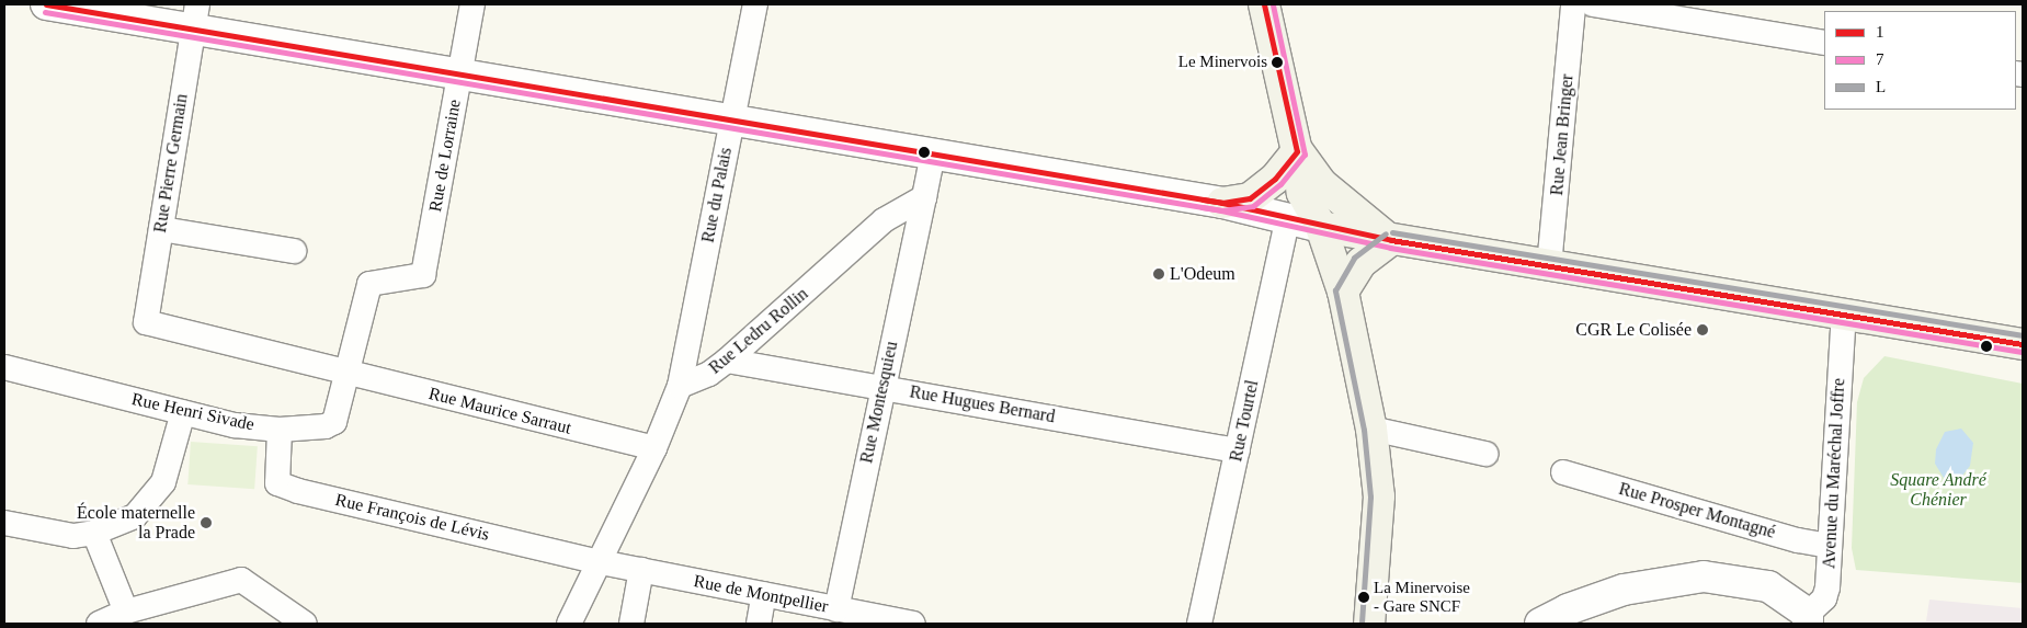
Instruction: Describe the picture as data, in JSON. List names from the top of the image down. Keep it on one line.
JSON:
{"streets":{"street":["Rue Jean Bringer","Rue de Lorraine","Rue Pierre Germain","Rue du Palais","Rue Ledru Rollin","Rue Montesquieu","Rue Hugues Bernard","Rue Maurice Sarraut","Rue Henri Sivade","Rue Tourtel","Avenue du Maréchal Joffre","Rue Prosper Montagné","Rue François de Lévis","Rue de Montpellier"]},"crossings":[["Rue de Lorraine","Rue Maurice Sarraut"],["Rue de Lorraine","Rue Henri Sivade"],["Rue Pierre Germain","Rue Maurice Sarraut"],["Rue du Palais","Rue Ledru Rollin"],["Rue Ledru Rollin","Rue Montesquieu"],["Rue Ledru Rollin","Rue Hugues Bernard"],["Rue Montesquieu","Rue Hugues Bernard"],["Rue Montesquieu","Rue de Montpellier"],["Rue Hugues Bernard","Rue Tourtel"],["Rue Maurice Sarraut","Rue Henri Sivade"],["Rue Henri Sivade","Rue François de Lévis"],["Avenue du Maréchal Joffre","Rue Prosper Montagné"],["Rue François de Lévis","Rue de Montpellier"]],"parks":["Square André Chénier"],"places":["Le Minervois","L'Odeum","CGR Le Colisée","École maternelle la Prade","La Minervoise - Gare SNCF"],"lines":["transit line 1","transit line 7","transit line L"],"legend":["1","7","L"]}
